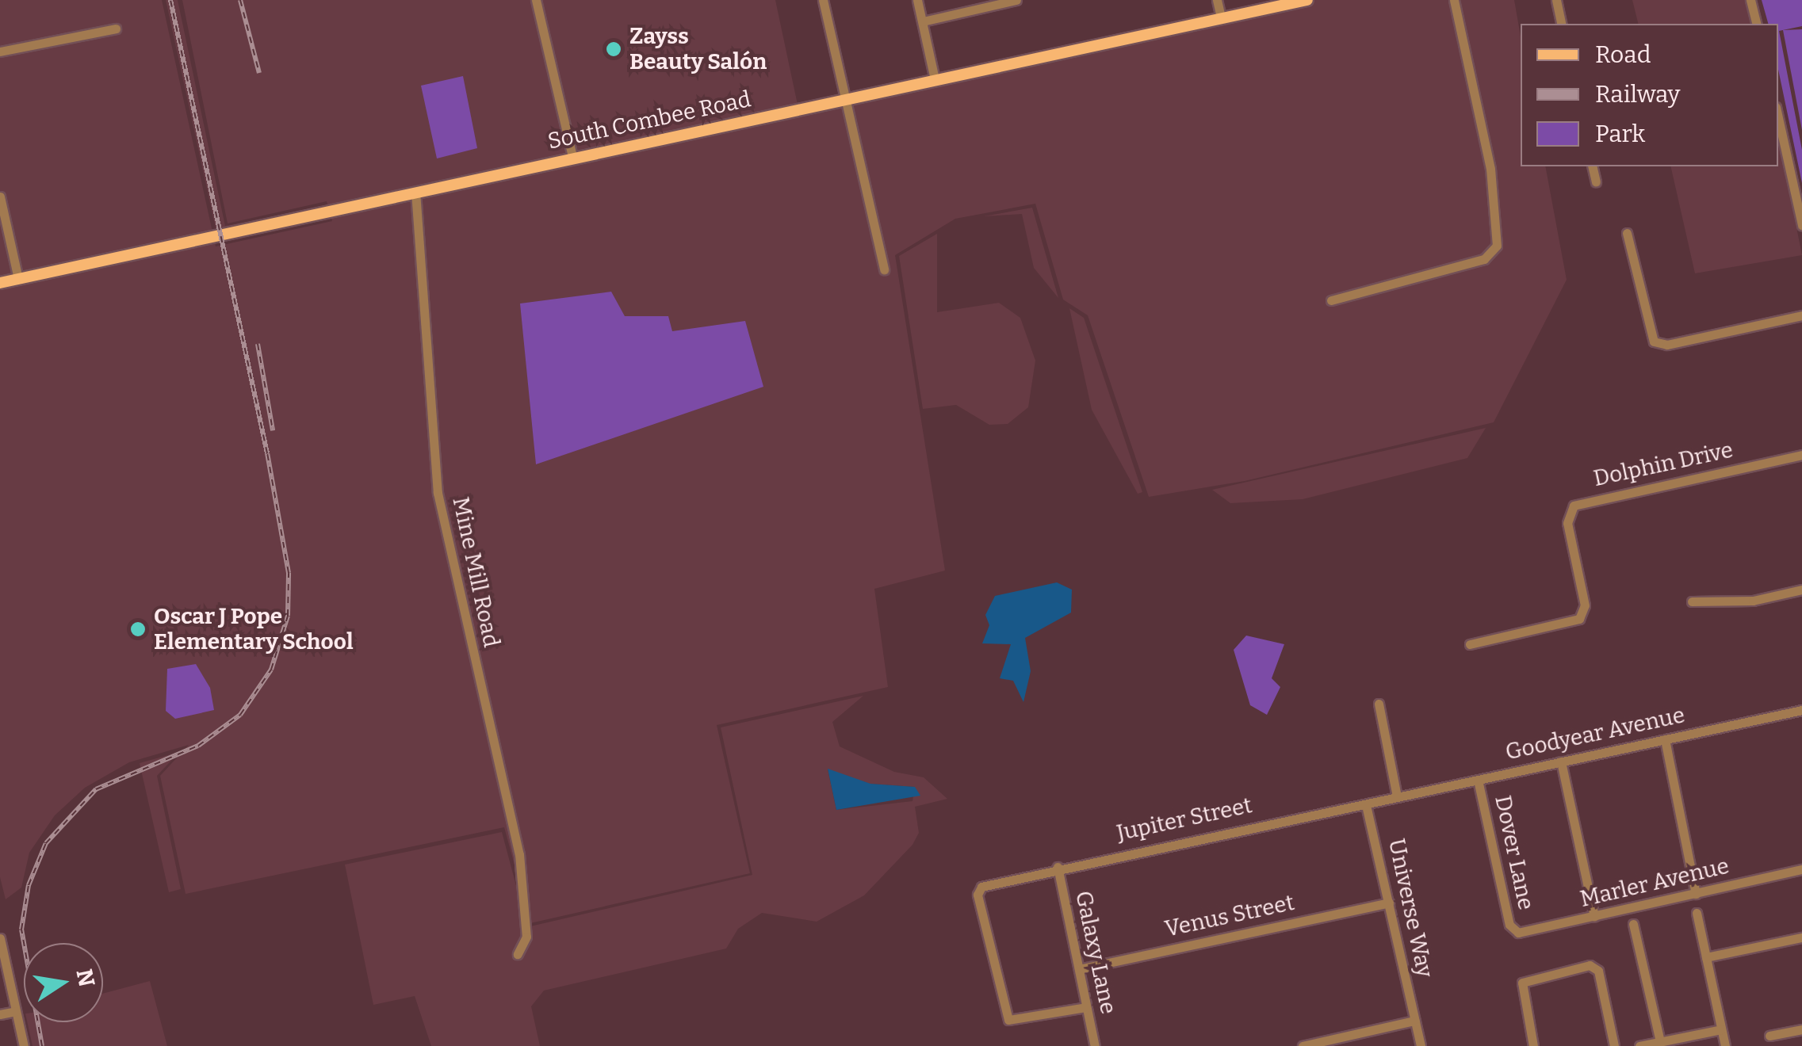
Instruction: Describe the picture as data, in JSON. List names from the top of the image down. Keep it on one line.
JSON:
{"streets":{"main road":["South Combee Road"],"street":["Dolphin Drive","Mine Mill Road","Goodyear Avenue","Jupiter Street","Dover Lane","Marler Avenue","Universe Way","Venus Street","Galaxy Lane"]},"crossings":[["South Combee Road","Mine Mill Road"],["Goodyear Avenue","Jupiter Street"],["Goodyear Avenue","Dover Lane"],["Jupiter Street","Universe Way"],["Jupiter Street","Galaxy Lane"],["Dover Lane","Marler Avenue"],["Universe Way","Venus Street"],["Venus Street","Galaxy Lane"]],"places":["Zayss Beauty Salón","Oscar J Pope Elementary School"],"legend":["Road","Railway","Park"],"north":"right"}
